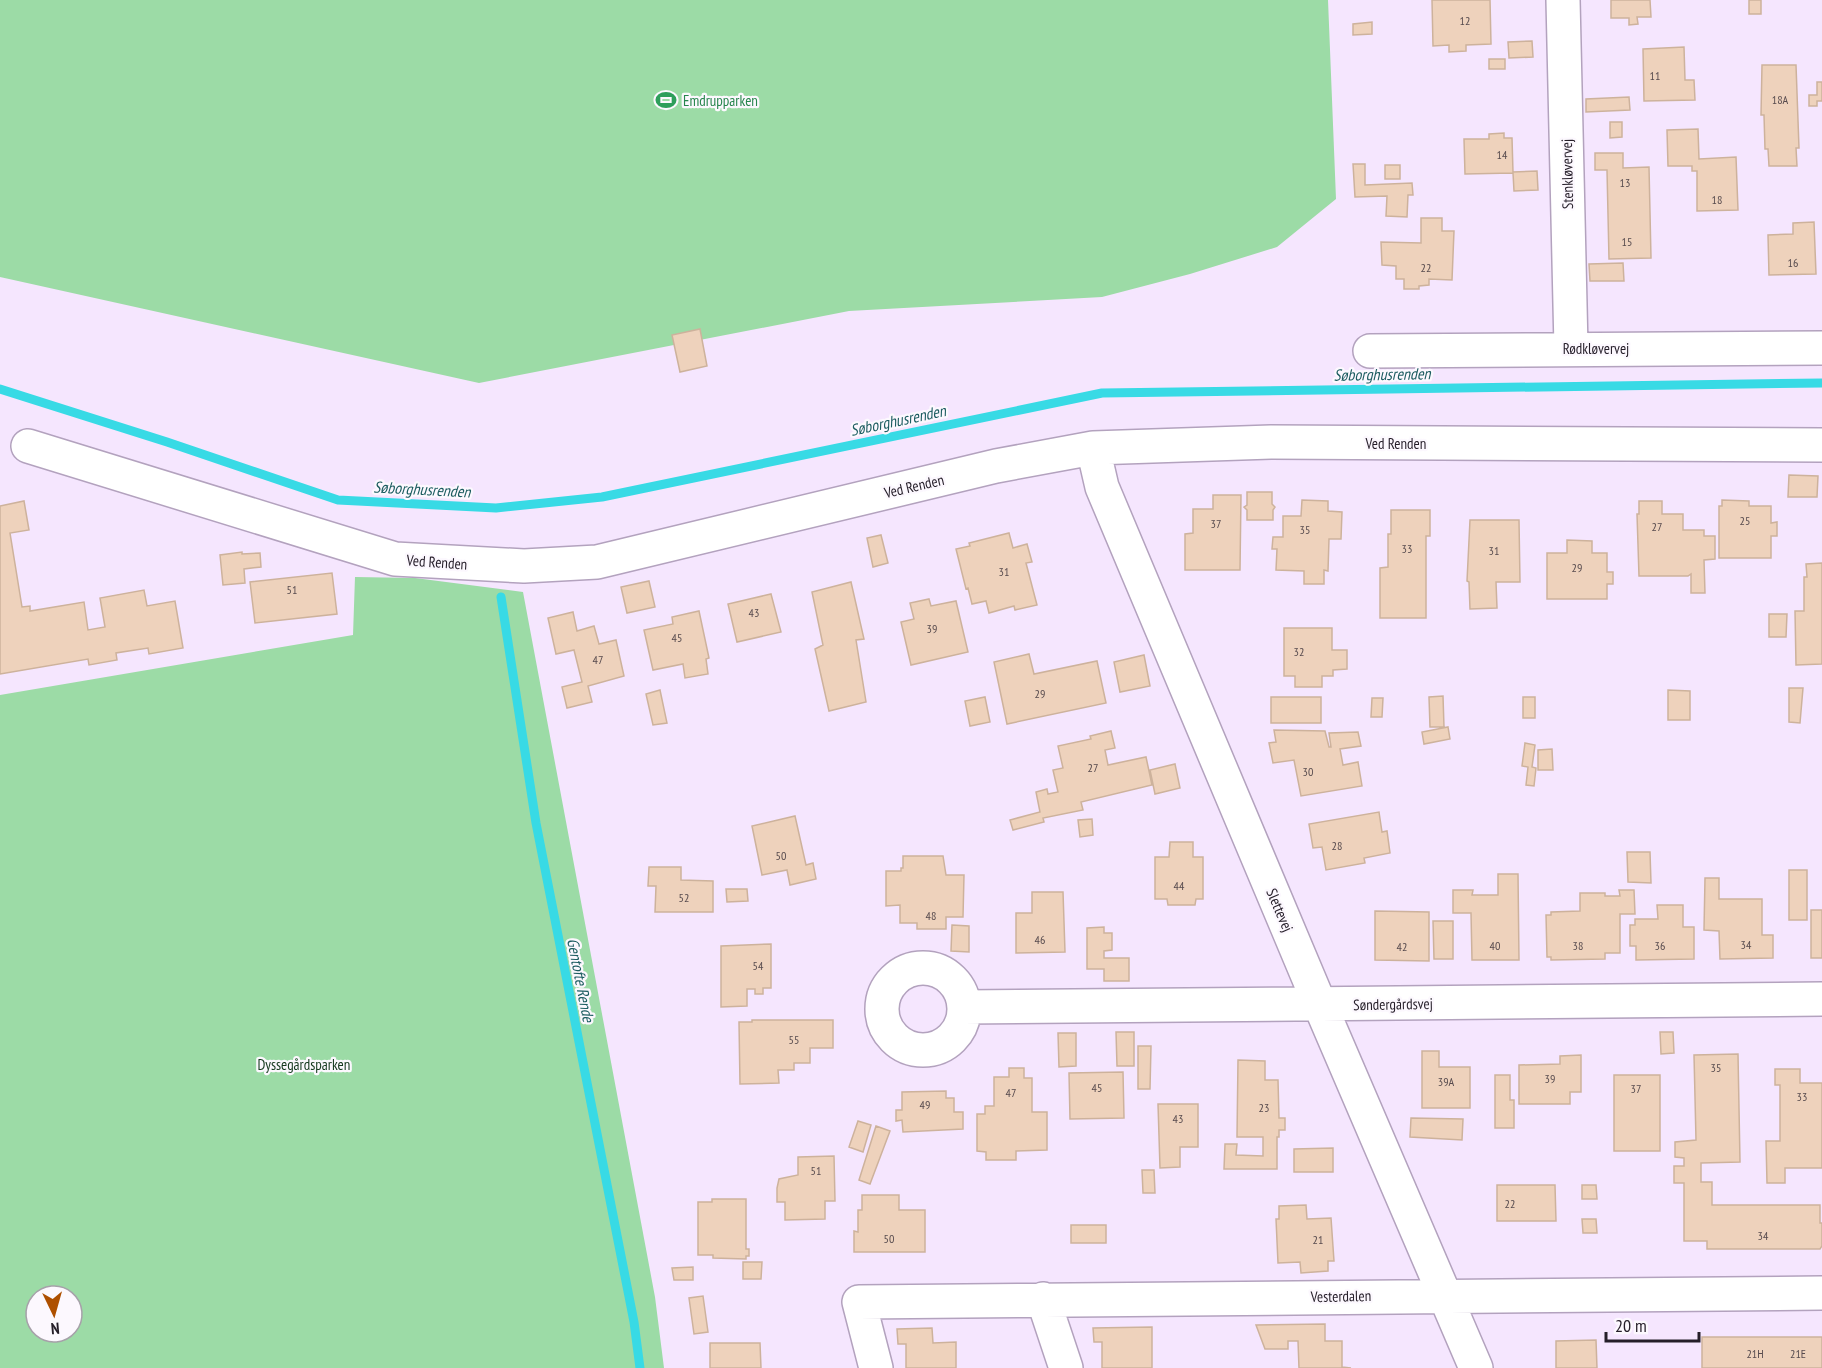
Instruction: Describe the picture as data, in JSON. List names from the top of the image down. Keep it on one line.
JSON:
{"streets":{"street":["Stenkløvervej","Rødkløvervej","Ved Renden","Slettevej","Søndergårdsvej","Vesterdalen"]},"crossings":[["Stenkløvervej","Rødkløvervej"],["Ved Renden","Slettevej"],["Slettevej","Søndergårdsvej"],["Slettevej","Vesterdalen"]],"water":["Søborghusrenden","Gentofte Rende"],"parks":["Dyssegårdsparken"],"places":{"sports":["Emdrupparken"]},"house_numbers":["12","11","18A","14","13","18","15","16","22","25","37","27","35","33","31","29","31","51","43","39","45","32","47","29","27","30","28","50","44","52","48","46","34","40","38","36","42","54","55","35","39","39A","45","37","47","33","49","23","43","51","22","34","50","21","21H","21E"],"scale_bar":"20 m","north":"bottom"}
